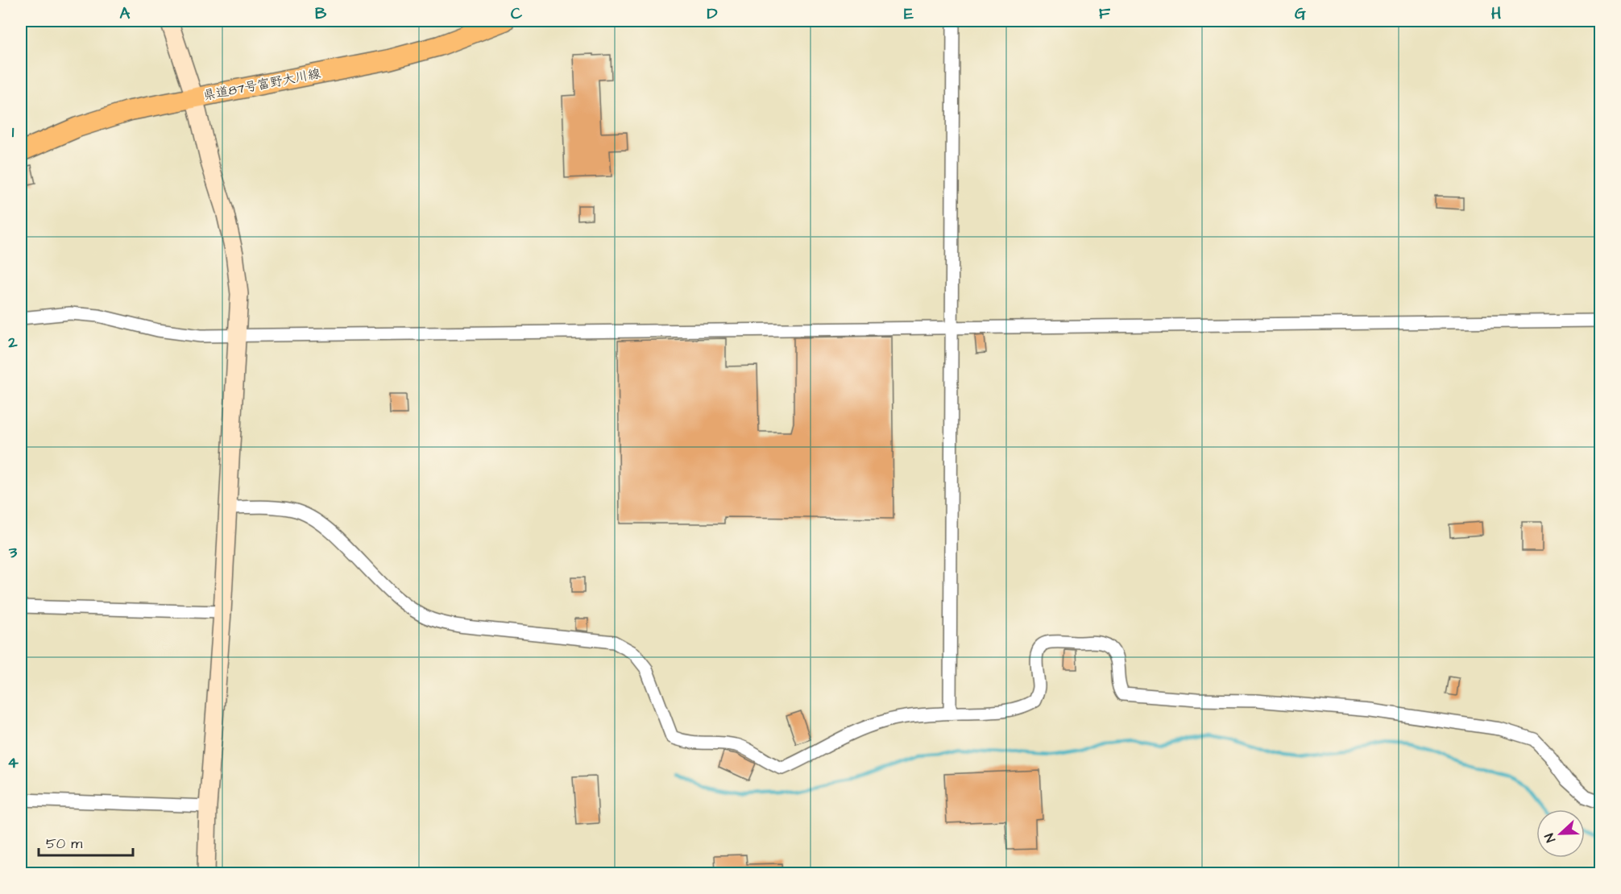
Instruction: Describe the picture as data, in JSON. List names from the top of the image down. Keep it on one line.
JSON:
{"streets":{"main road":["県道87号富野大川線"]},"scale_bar":"50 m","north":"left","grid":{"columns":["A","B","C","D","E","F","G","H"],"rows":["1","2","3","4"]}}
